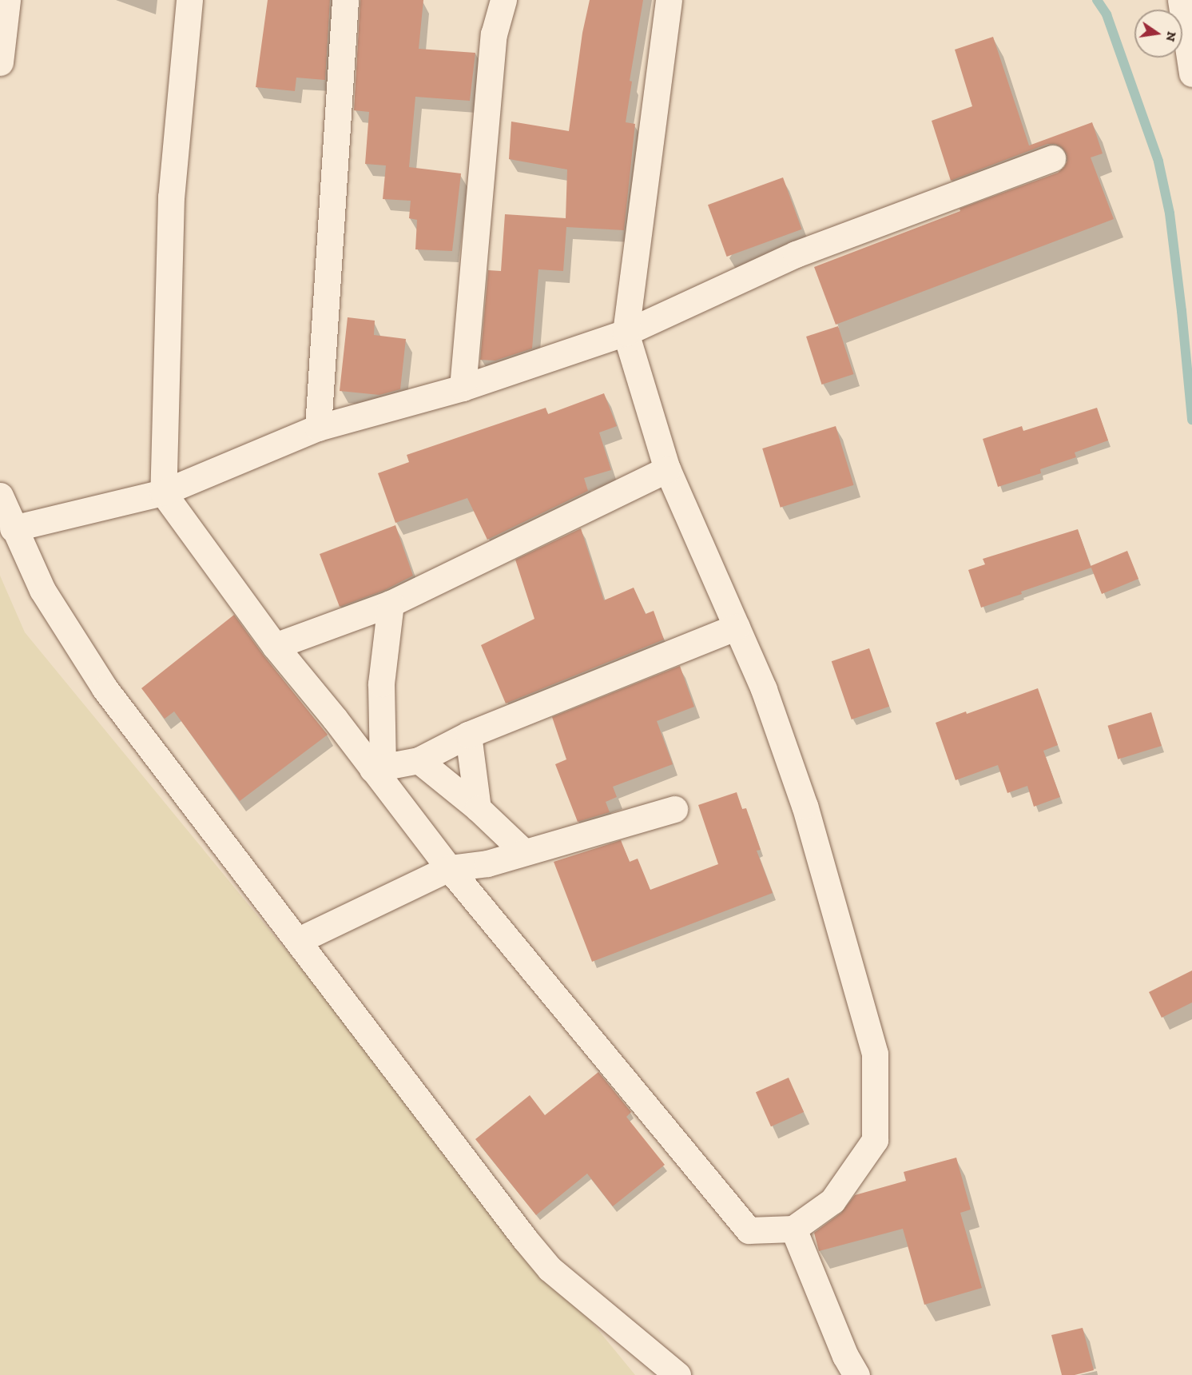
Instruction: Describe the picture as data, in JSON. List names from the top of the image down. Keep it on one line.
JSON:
{"north":"right"}
